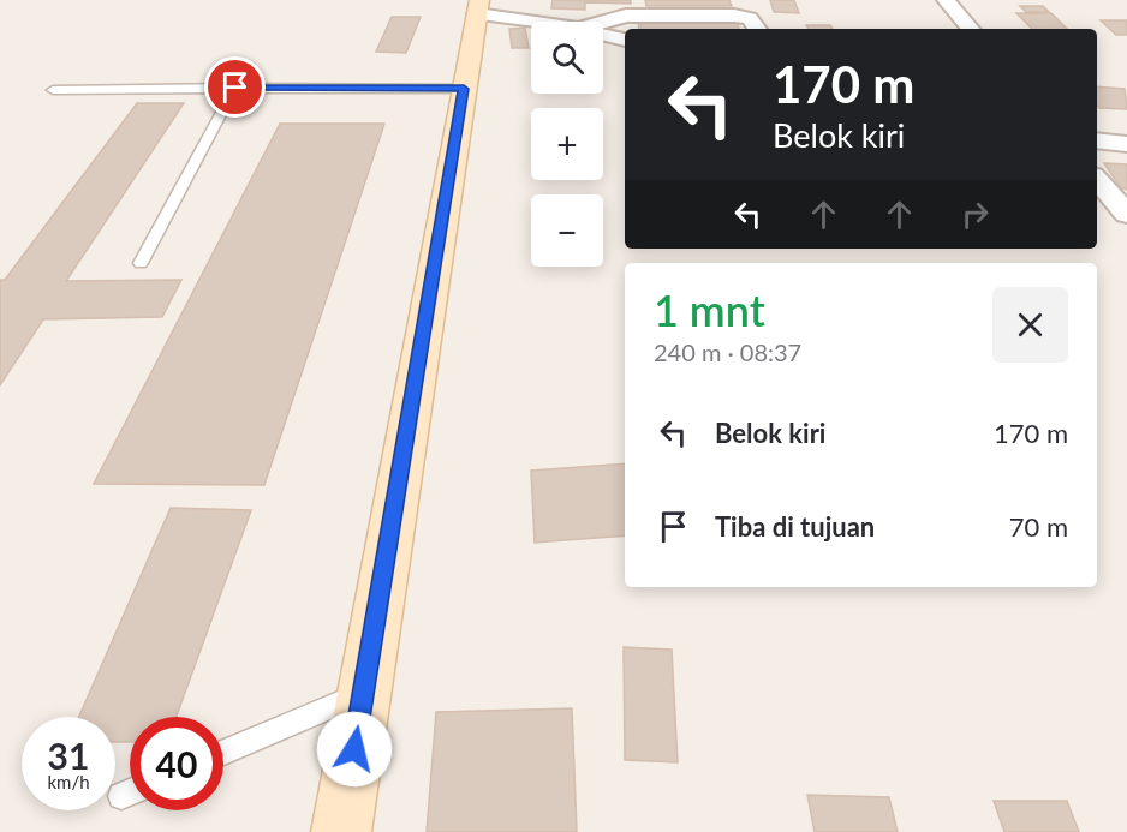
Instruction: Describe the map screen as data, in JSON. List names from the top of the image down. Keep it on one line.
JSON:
{"page":{"map_buttons":["+","−"],"turn":["170 m","Belok kiri"],"heading":["1 mnt","240 m · 08:37"],"list":[{"name":"Belok kiri","value":"170 m"},{"name":"Tiba di tujuan","value":"70 m"}],"speed":"31 km/h","limit":"40"}}
